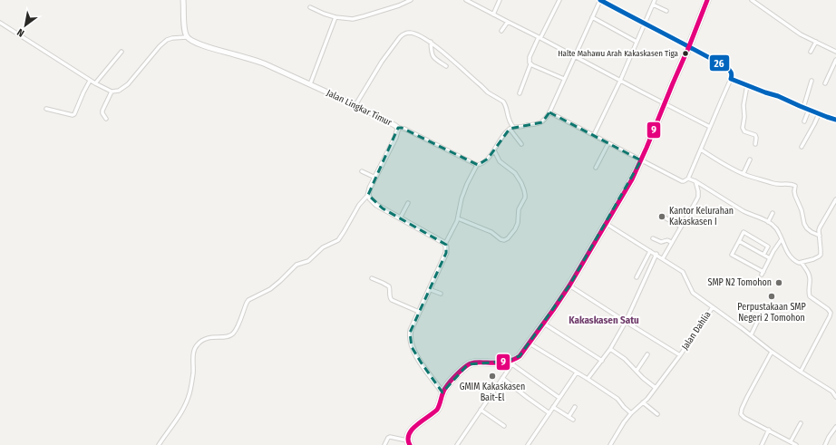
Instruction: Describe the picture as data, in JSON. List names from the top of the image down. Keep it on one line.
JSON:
{"streets":{"main road":["Jalan Lingkar Timur"],"street":["Jalan Dahlia"]},"districts":["Kakaskasen Satu"],"places":["Halte Mahawu Arah Kakaskasen Tiga","Kantor Kelurahan Kakaskasen I","SMP N2 Tomohon","Perpustakaan SMP Negeri 2 Tomohon","GMIM Kakaskasen Bait-El"],"lines":["transit line 26","transit line 9"],"north":"bottom left"}
